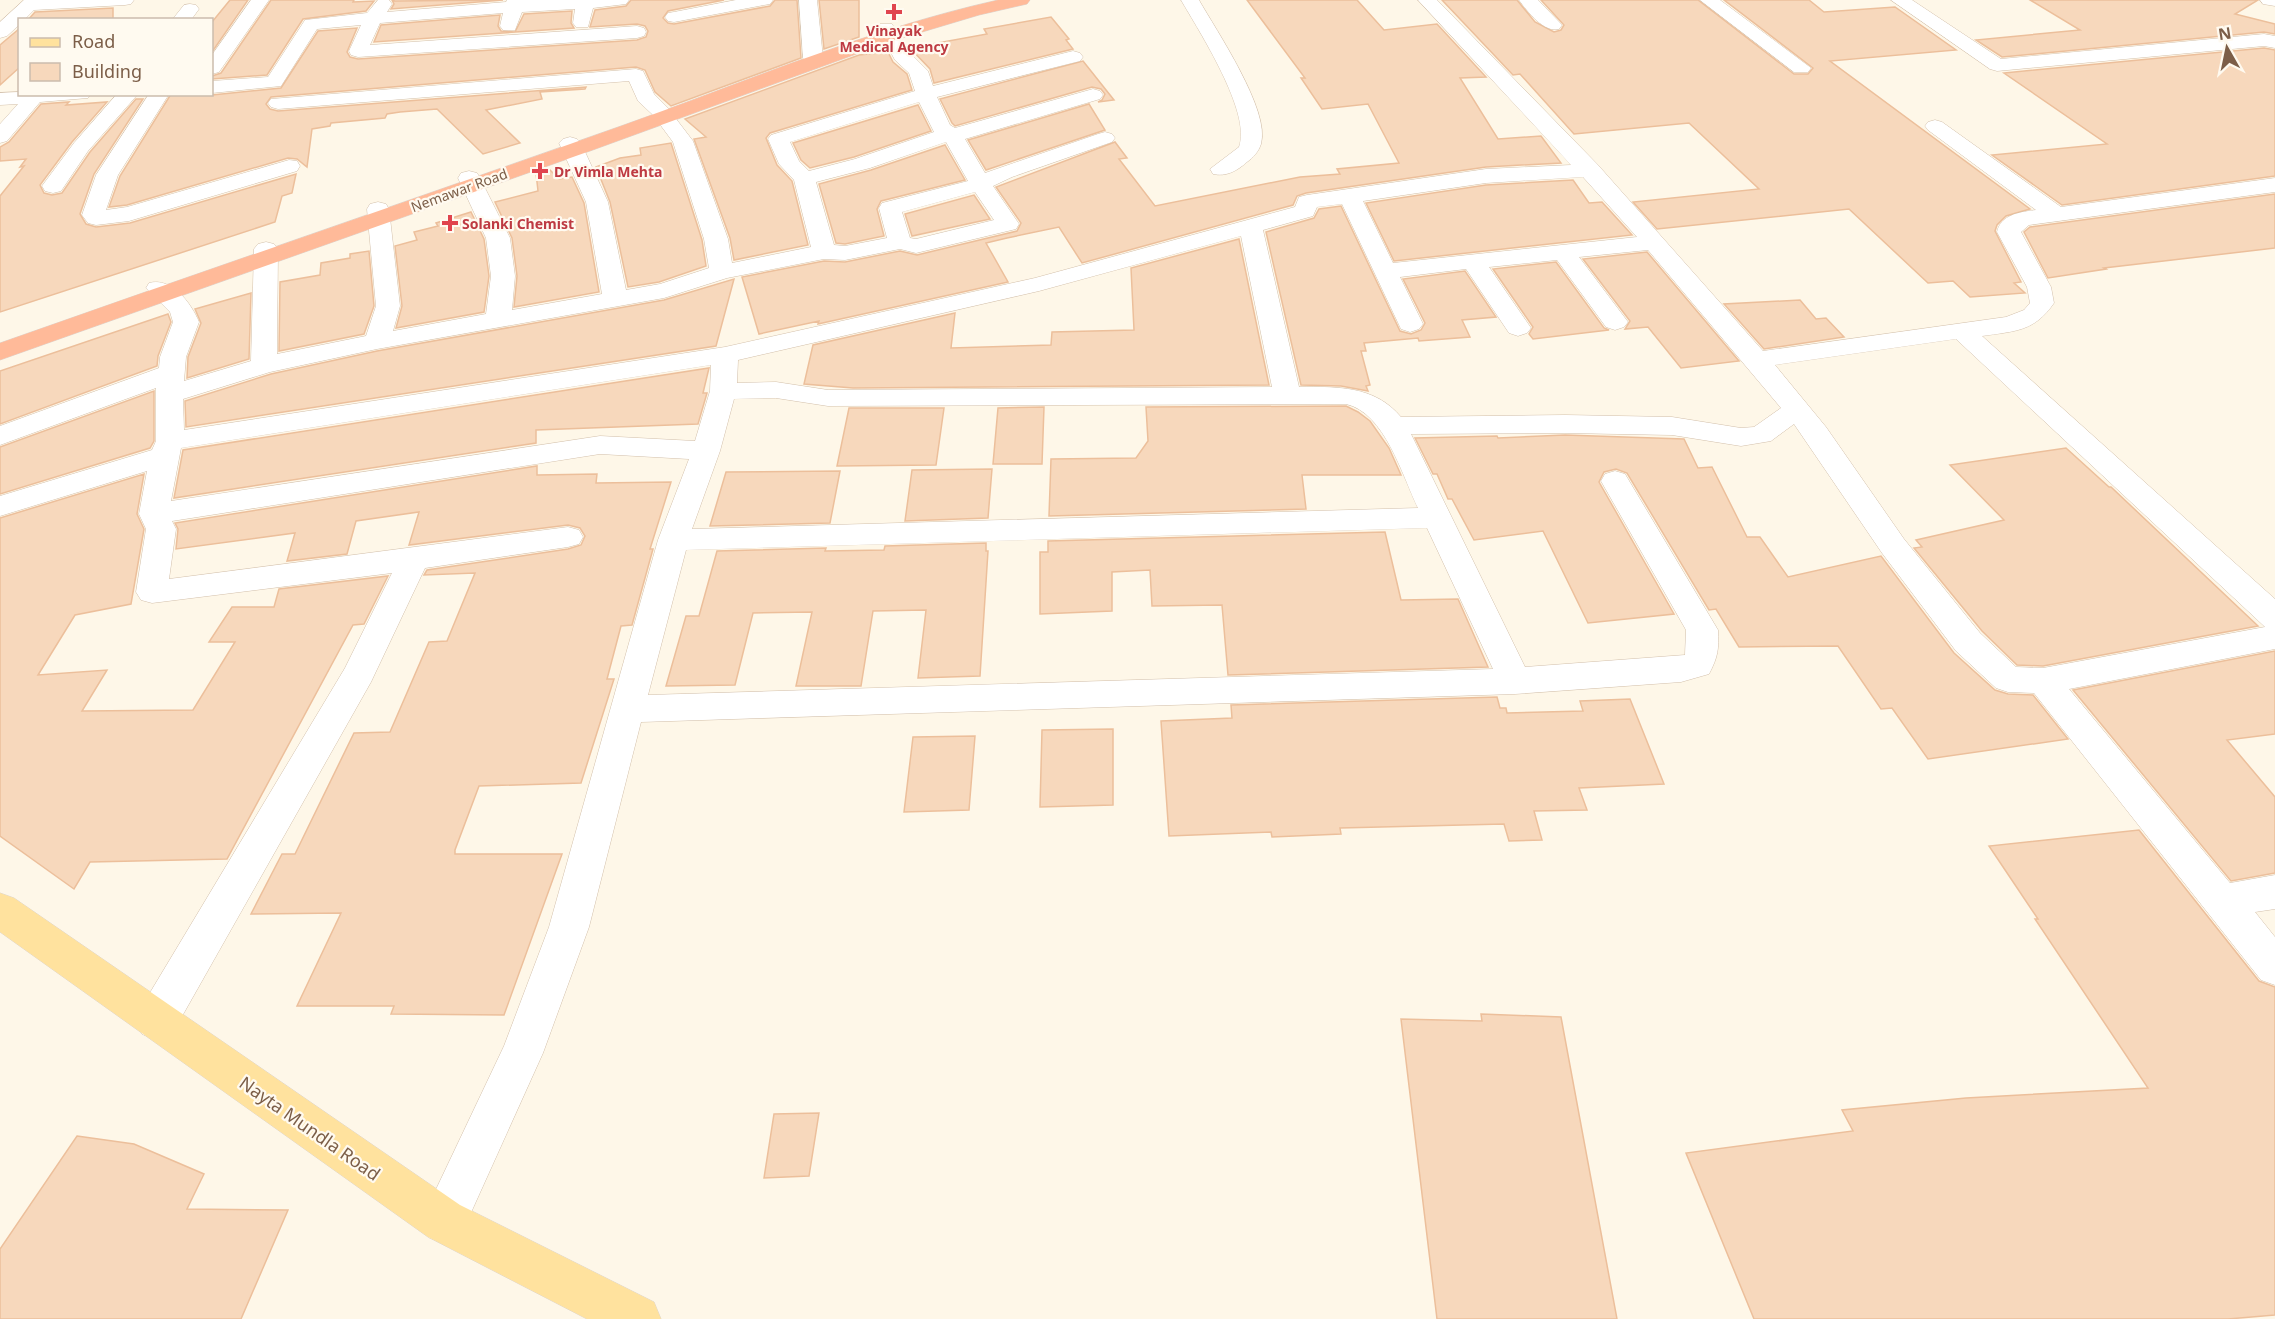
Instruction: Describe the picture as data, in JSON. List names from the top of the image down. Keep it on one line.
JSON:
{"streets":{"highway":["Nemawar Road"],"main road":["Nayta Mundla Road"]},"places":{"health":["Vinayak Medical Agency","Dr Vimla Mehta","Solanki Chemist"]},"legend":["Road","Building"],"north":"top"}
